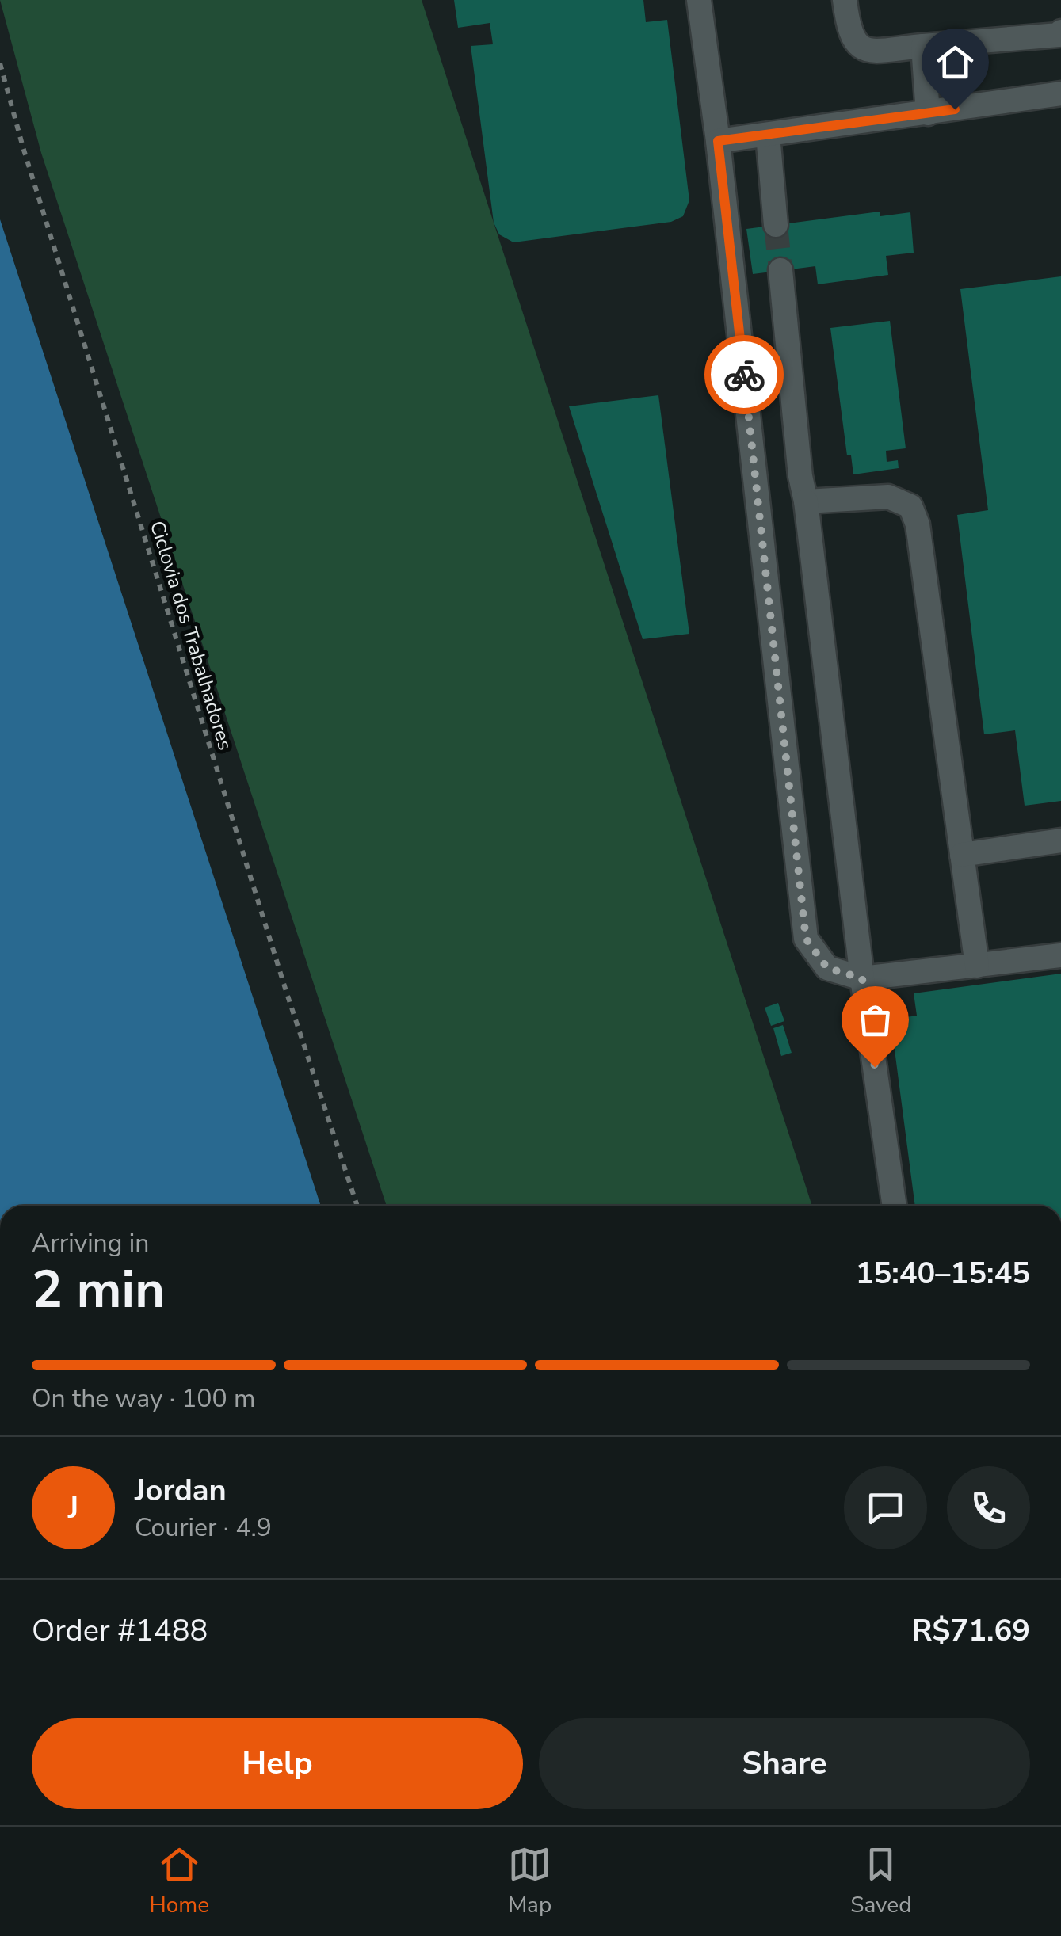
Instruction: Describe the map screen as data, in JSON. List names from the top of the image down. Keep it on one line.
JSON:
{"streets":{"path":["Ciclovia dos Trabalhadores"]},"page":{"heading":["2 min","Arriving in","15:40–15:45"],"panel":["Jordan","Courier · 4.9","Order #1488","R$71.69"],"bar":"On the way · 100 m","round":"J","buttons":["Help","Share"],"tabs":["Home","Map","Saved"]}}
